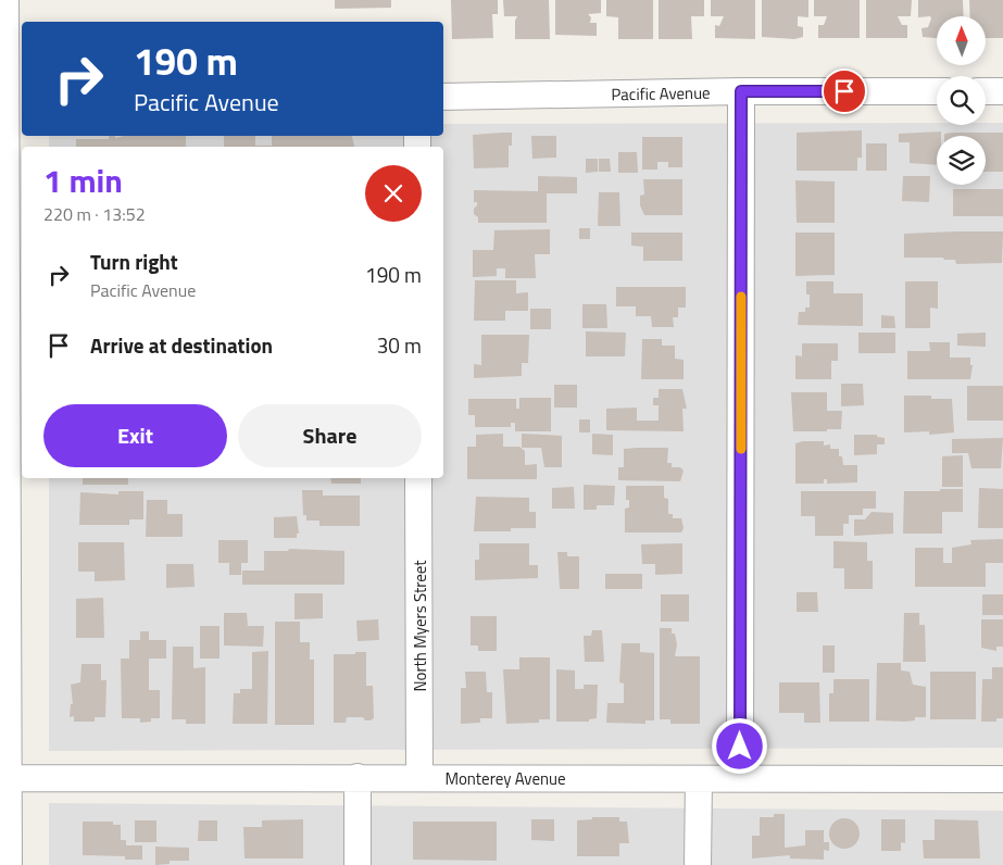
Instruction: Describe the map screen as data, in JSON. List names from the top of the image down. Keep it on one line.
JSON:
{"streets":{"street":["Pacific Avenue","North Myers Street","Monterey Avenue"]},"crossings":[["North Myers Street","Monterey Avenue"]],"north":"top","page":{"turn":["190 m","Pacific Avenue"],"heading":["1 min","220 m · 13:52"],"list":[{"name":"Turn right","note":"Pacific Avenue","value":"190 m"},{"name":"Arrive at destination","value":"30 m"}],"buttons":["Exit","Share"]}}
